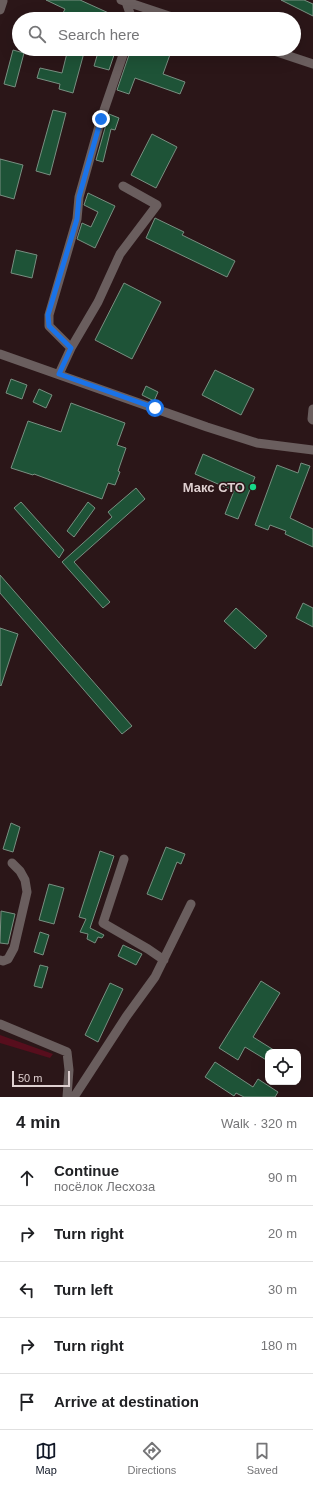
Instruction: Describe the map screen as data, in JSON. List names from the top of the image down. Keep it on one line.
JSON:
{"places":["Макс СТО"],"scale_bar":"50 m","page":{"search":"Search here","scale":"50 m","heading":["4 min","Walk · 320 m"],"list":[["Continue","посёлок Лесхоза","90 m"],["Turn right","20 m"],["Turn left","30 m"],["Turn right","180 m"],"Arrive at destination"],"nav":["Map","Directions","Saved"]}}
